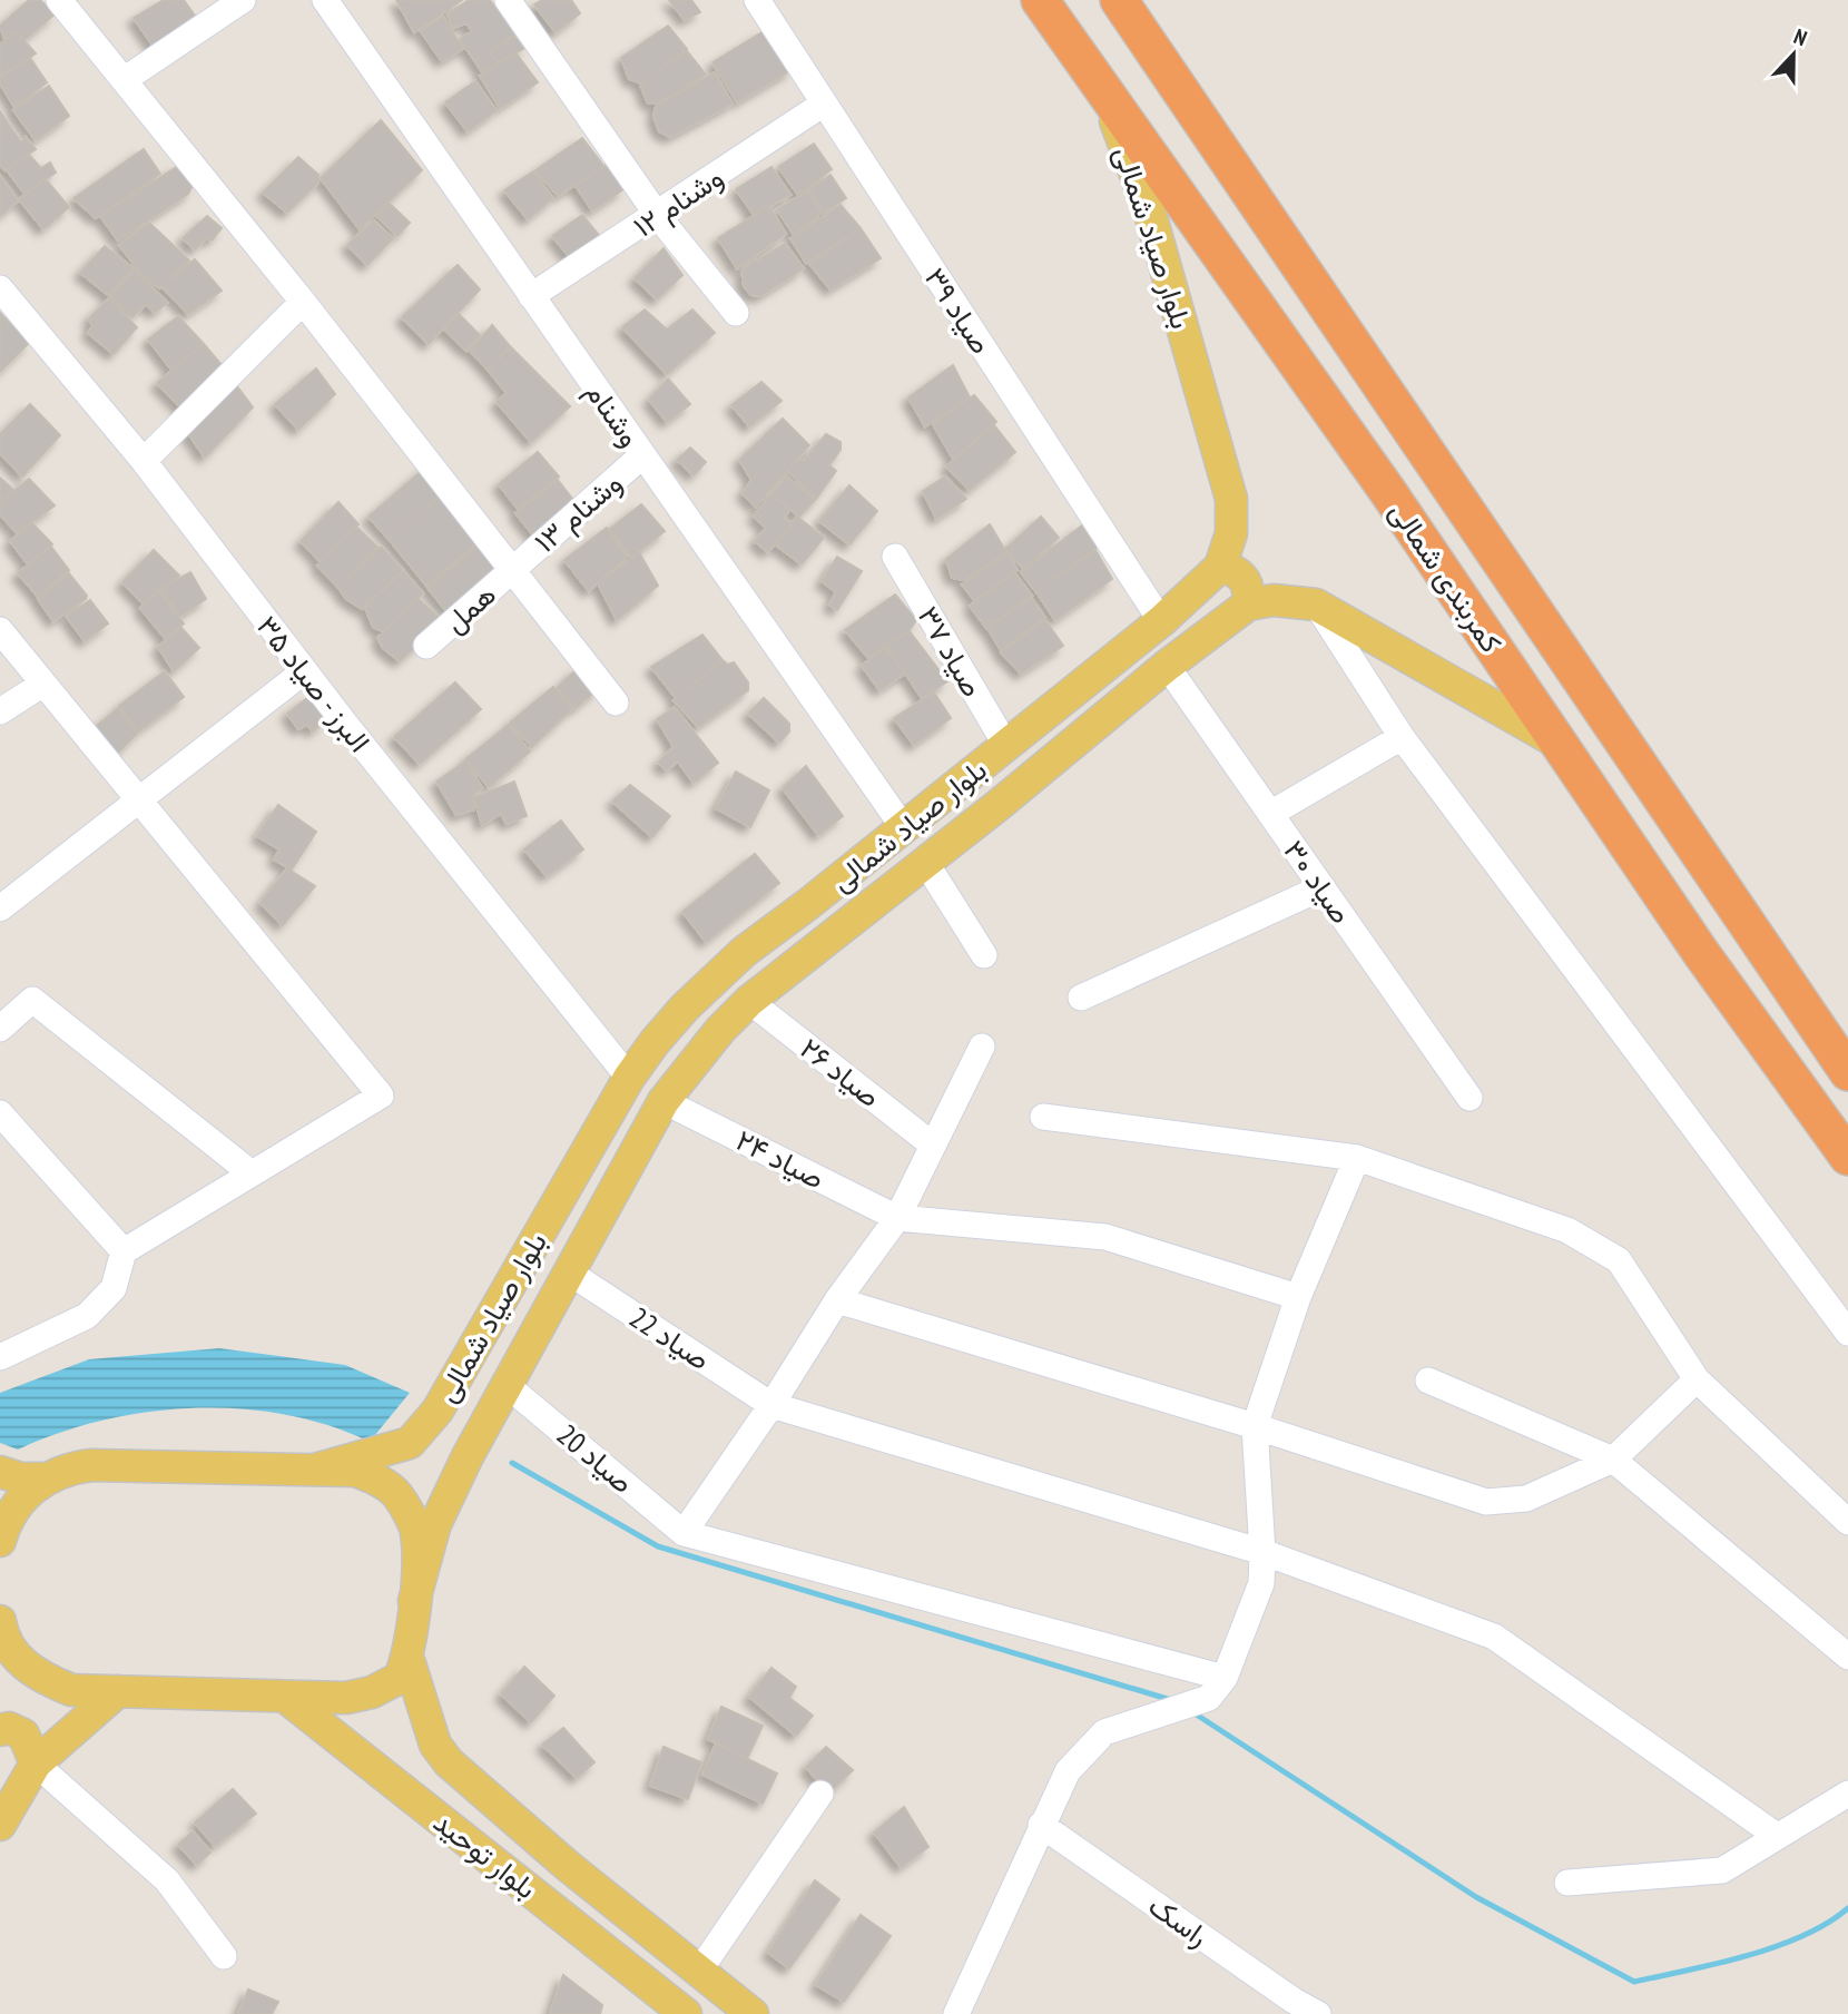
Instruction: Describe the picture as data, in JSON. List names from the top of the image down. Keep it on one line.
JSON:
{"streets":{"highway":["کمربندی شمالی"],"main road":["بلوار صیاد شمالی","بلوار توحید"],"street":["وشنام ۱۲","صیاد ۳۹","وشنام","وشنام ۱۳","همل","صیاد ۳۷","البرز - صیاد ۳۵","صیاد ۳۰","صیاد ۲۶","صیاد ۲۴","صیاد 22","صیاد 20","راسک"]},"crossings":[["وشنام ۱۲","صیاد ۳۹"],["وشنام ۱۲","وشنام"],["بلوار صیاد شمالی","صیاد ۳۹"],["بلوار صیاد شمالی","وشنام"],["بلوار صیاد شمالی","کمربندی شمالی"],["بلوار صیاد شمالی","صیاد ۳۷"],["بلوار صیاد شمالی","البرز - صیاد ۳۵"],["بلوار صیاد شمالی","صیاد ۳۰"],["بلوار صیاد شمالی","صیاد ۲۶"],["بلوار صیاد شمالی","صیاد ۲۴"],["بلوار صیاد شمالی","صیاد 22"],["بلوار صیاد شمالی","صیاد 20"],["وشنام","وشنام ۱۳"],["وشنام ۱۳","همل"]],"north":"top"}
